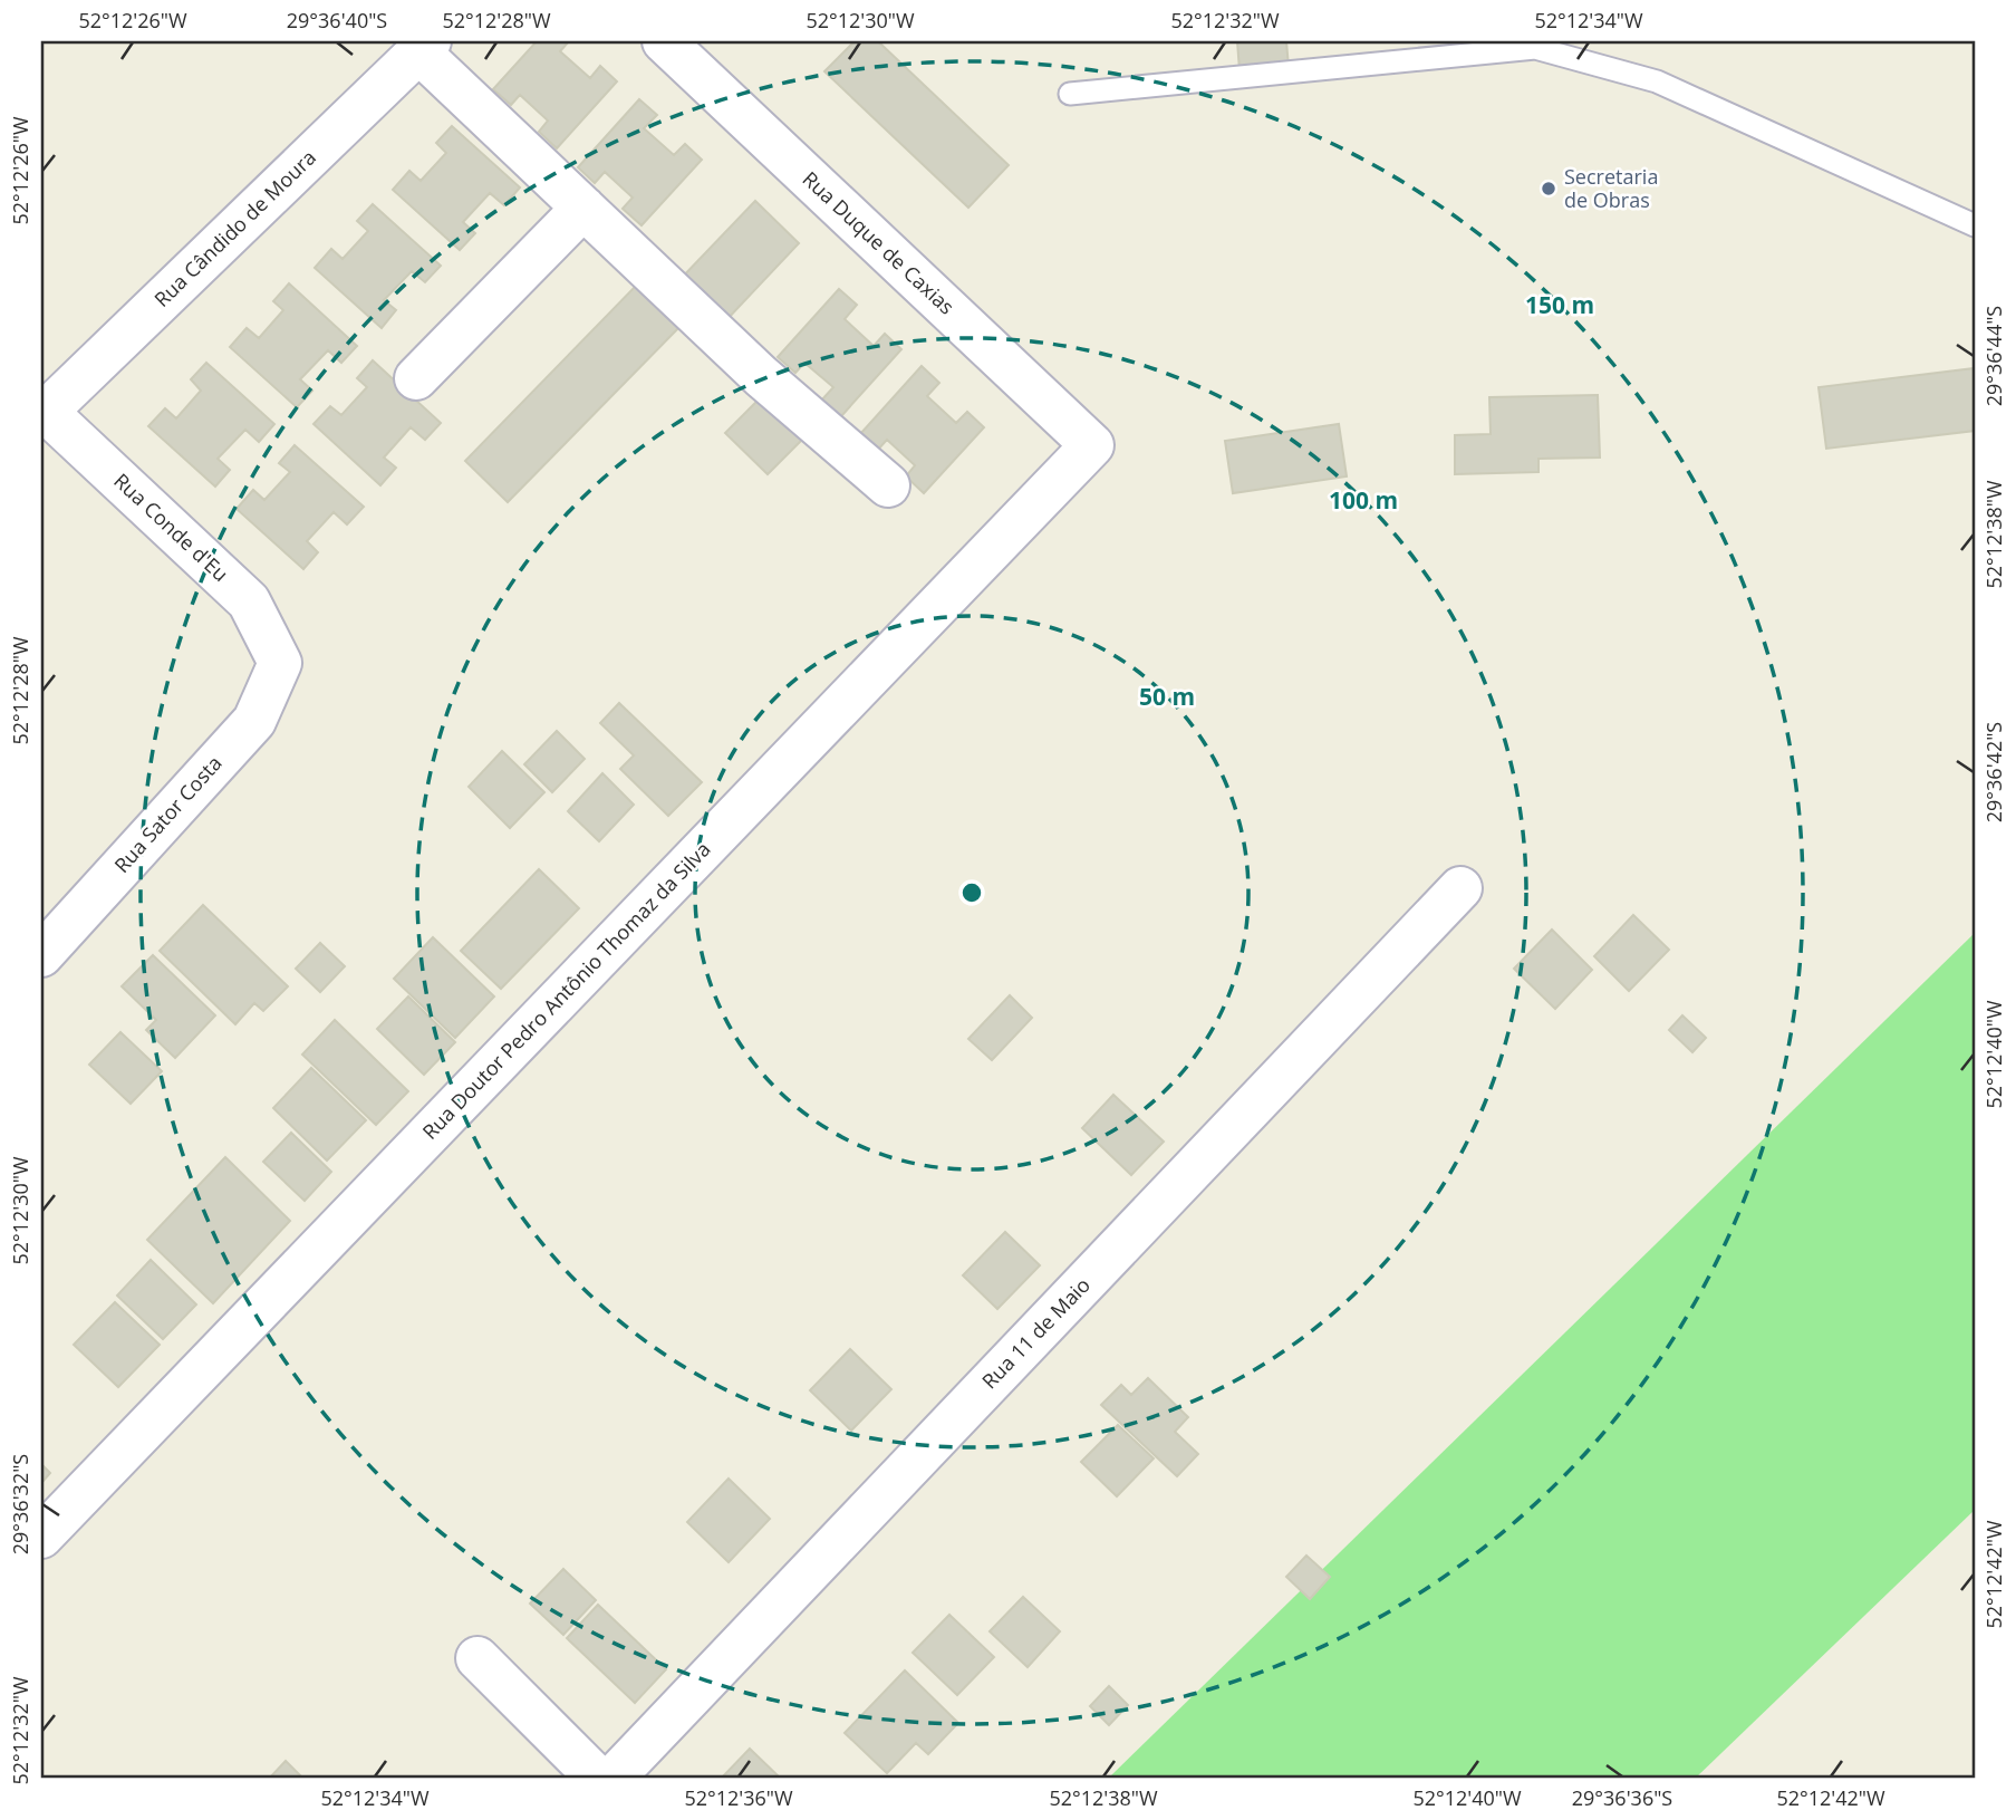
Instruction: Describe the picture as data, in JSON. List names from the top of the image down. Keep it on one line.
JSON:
{"streets":{"street":["Rua Cândido de Moura","Rua Duque de Caxias","Rua Conde d'Eu","Rua Sator Costa","Rua Doutor Pedro Antônio Thomaz da Silva","Rua 11 de Maio"]},"crossings":[["Rua Cândido de Moura","Rua Conde d'Eu"],["Rua Duque de Caxias","Rua Doutor Pedro Antônio Thomaz da Silva"],["Rua Conde d'Eu","Rua Sator Costa"]],"places":["Secretaria de Obras"],"coordinates":["52°12'26\"W","29°36'40\"S","52°12'28\"W","52°12'30\"W","52°12'32\"W","52°12'34\"W","29°36'44\"S","52°12'38\"W","29°36'42\"S","52°12'40\"W","29°36'32\"S","52°12'42\"W","52°12'36\"W","29°36'36\"S"],"rings":["150 m","100 m","50 m"]}
